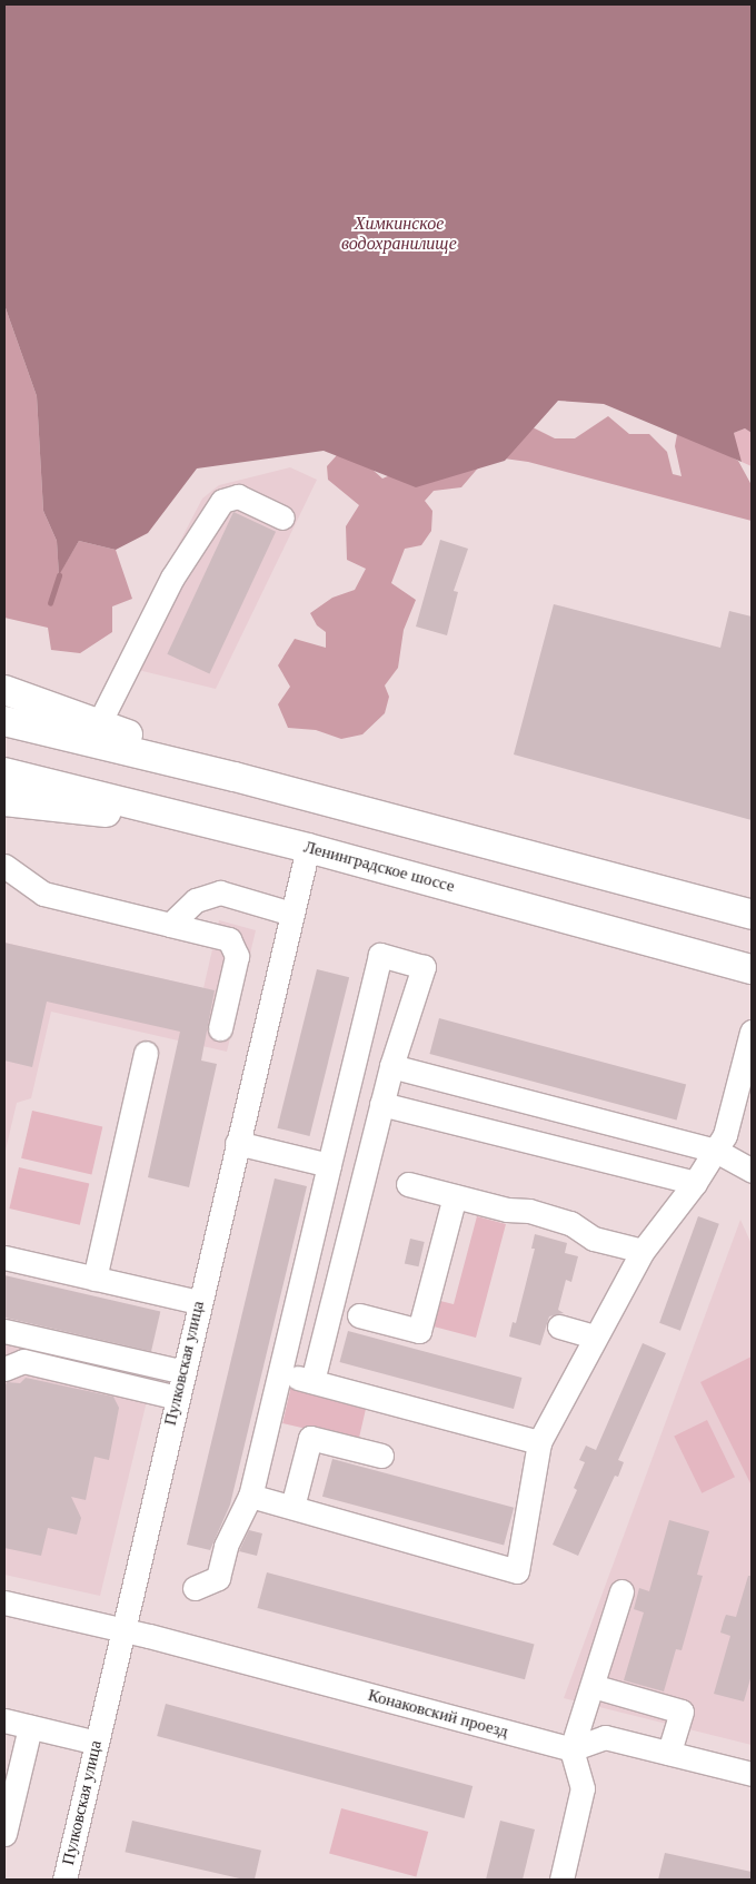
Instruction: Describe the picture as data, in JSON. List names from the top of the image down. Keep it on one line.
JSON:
{"streets":{"main road":["Ленинградское шоссе"],"street":["Пулковская улица","Конаковский проезд"]},"crossings":[["Ленинградское шоссе","Пулковская улица"],["Пулковская улица","Конаковский проезд"]],"water":["Химкинское водохранилище"]}
